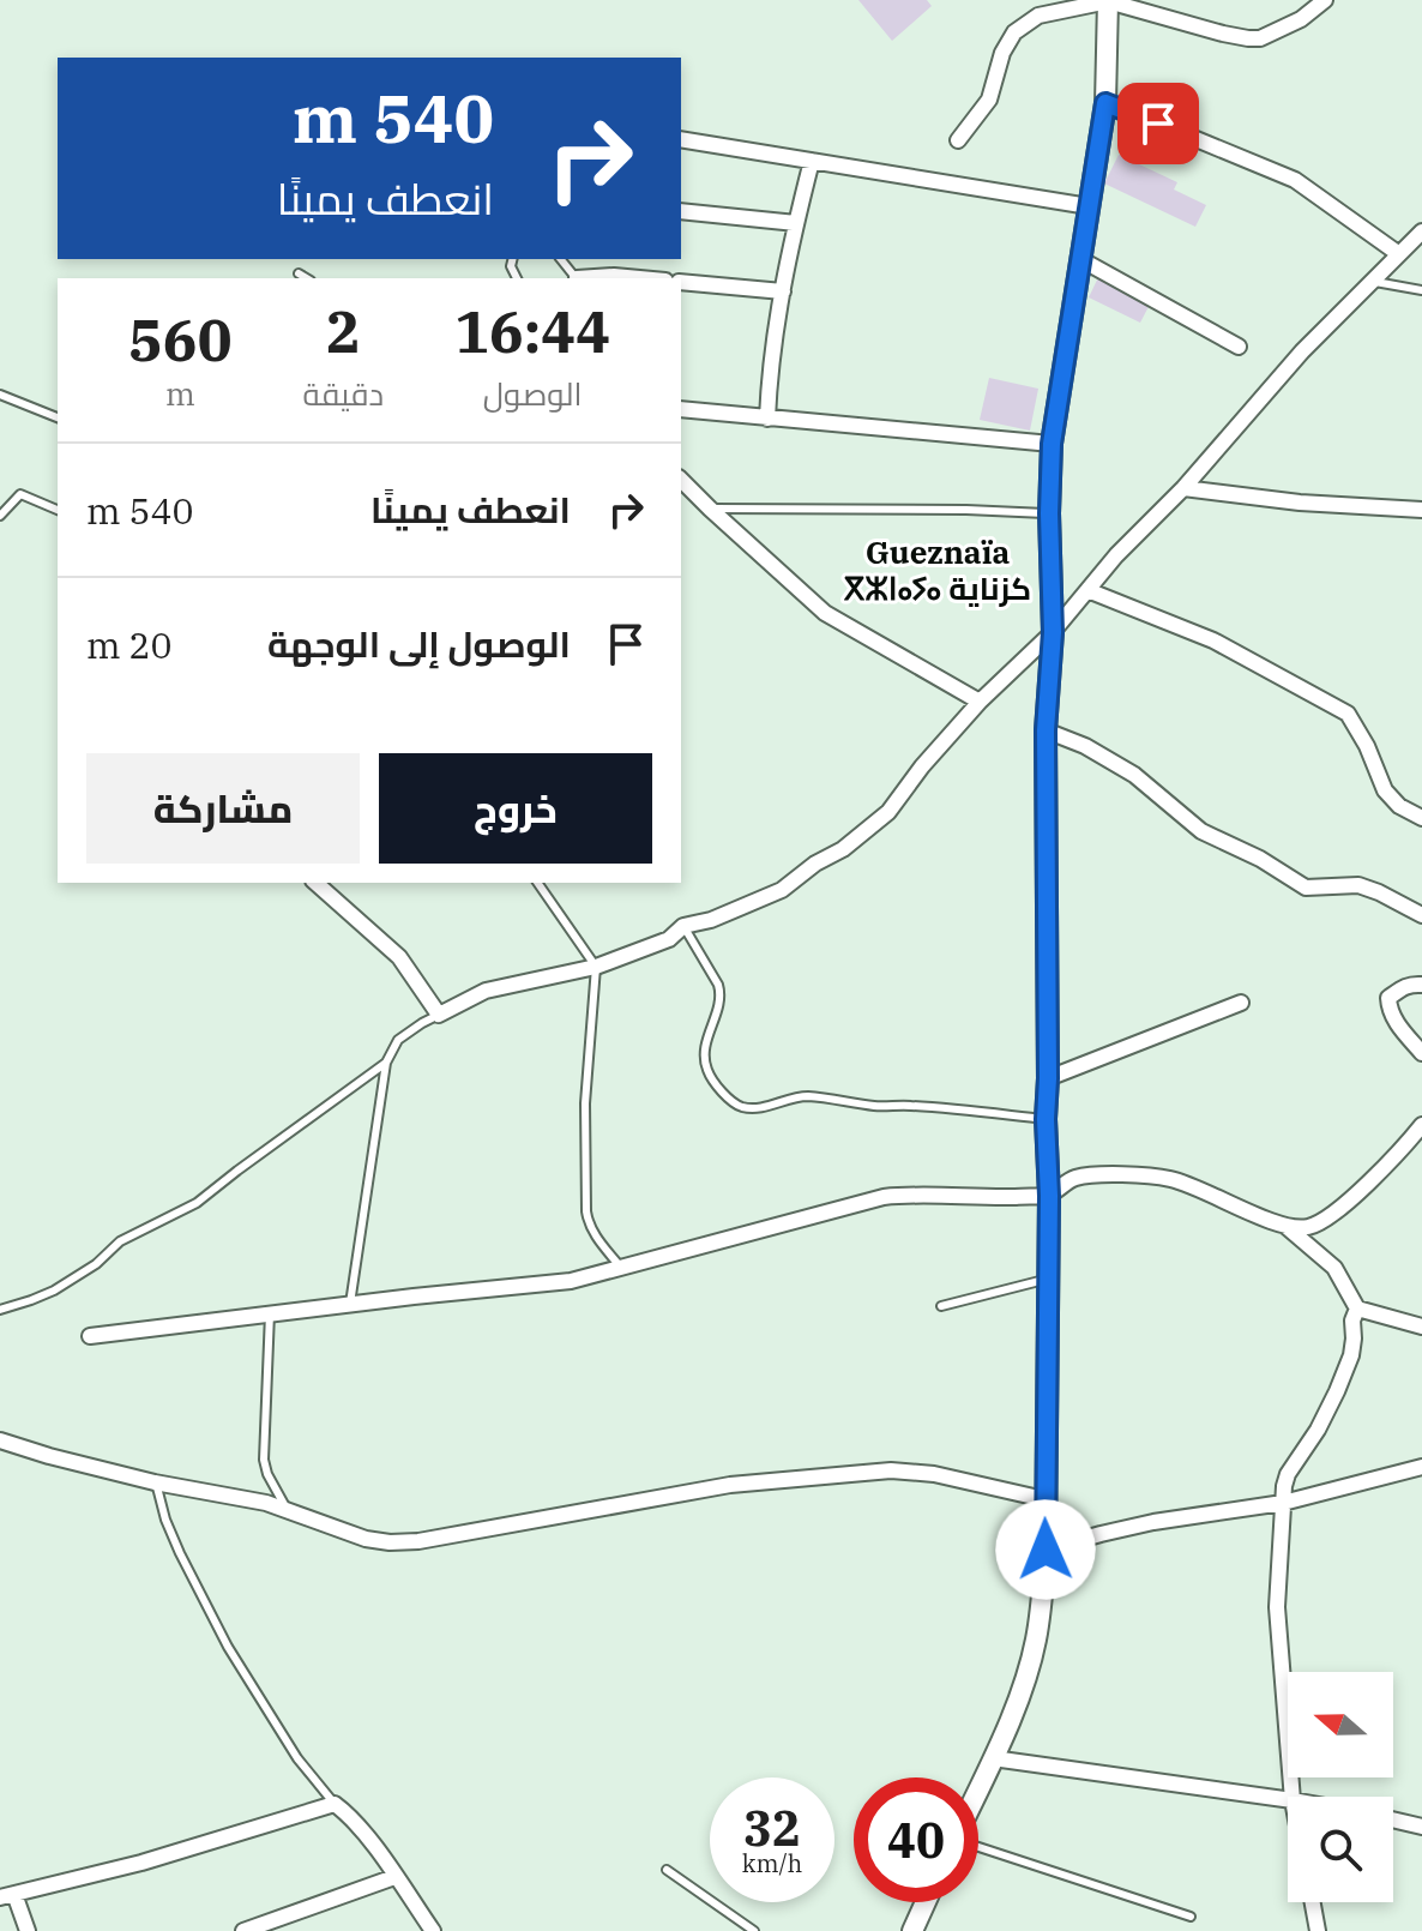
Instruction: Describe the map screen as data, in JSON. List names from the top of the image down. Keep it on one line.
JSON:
{"districts":["Gueznaïa ⴳⵣⵏⴰⵢⴰ كزناية"],"north":"left","page":{"turn":["540 m","انعطف يمينًا"],"eta":["16:44","الوصول","2","دقيقة","560","m"],"list":[{"name":"انعطف يمينًا","value":"540 m"},{"name":"الوصول إلى الوجهة","value":"20 m"}],"buttons":["خروج","مشاركة"],"speed":"32 km/h","limit":"40"}}
